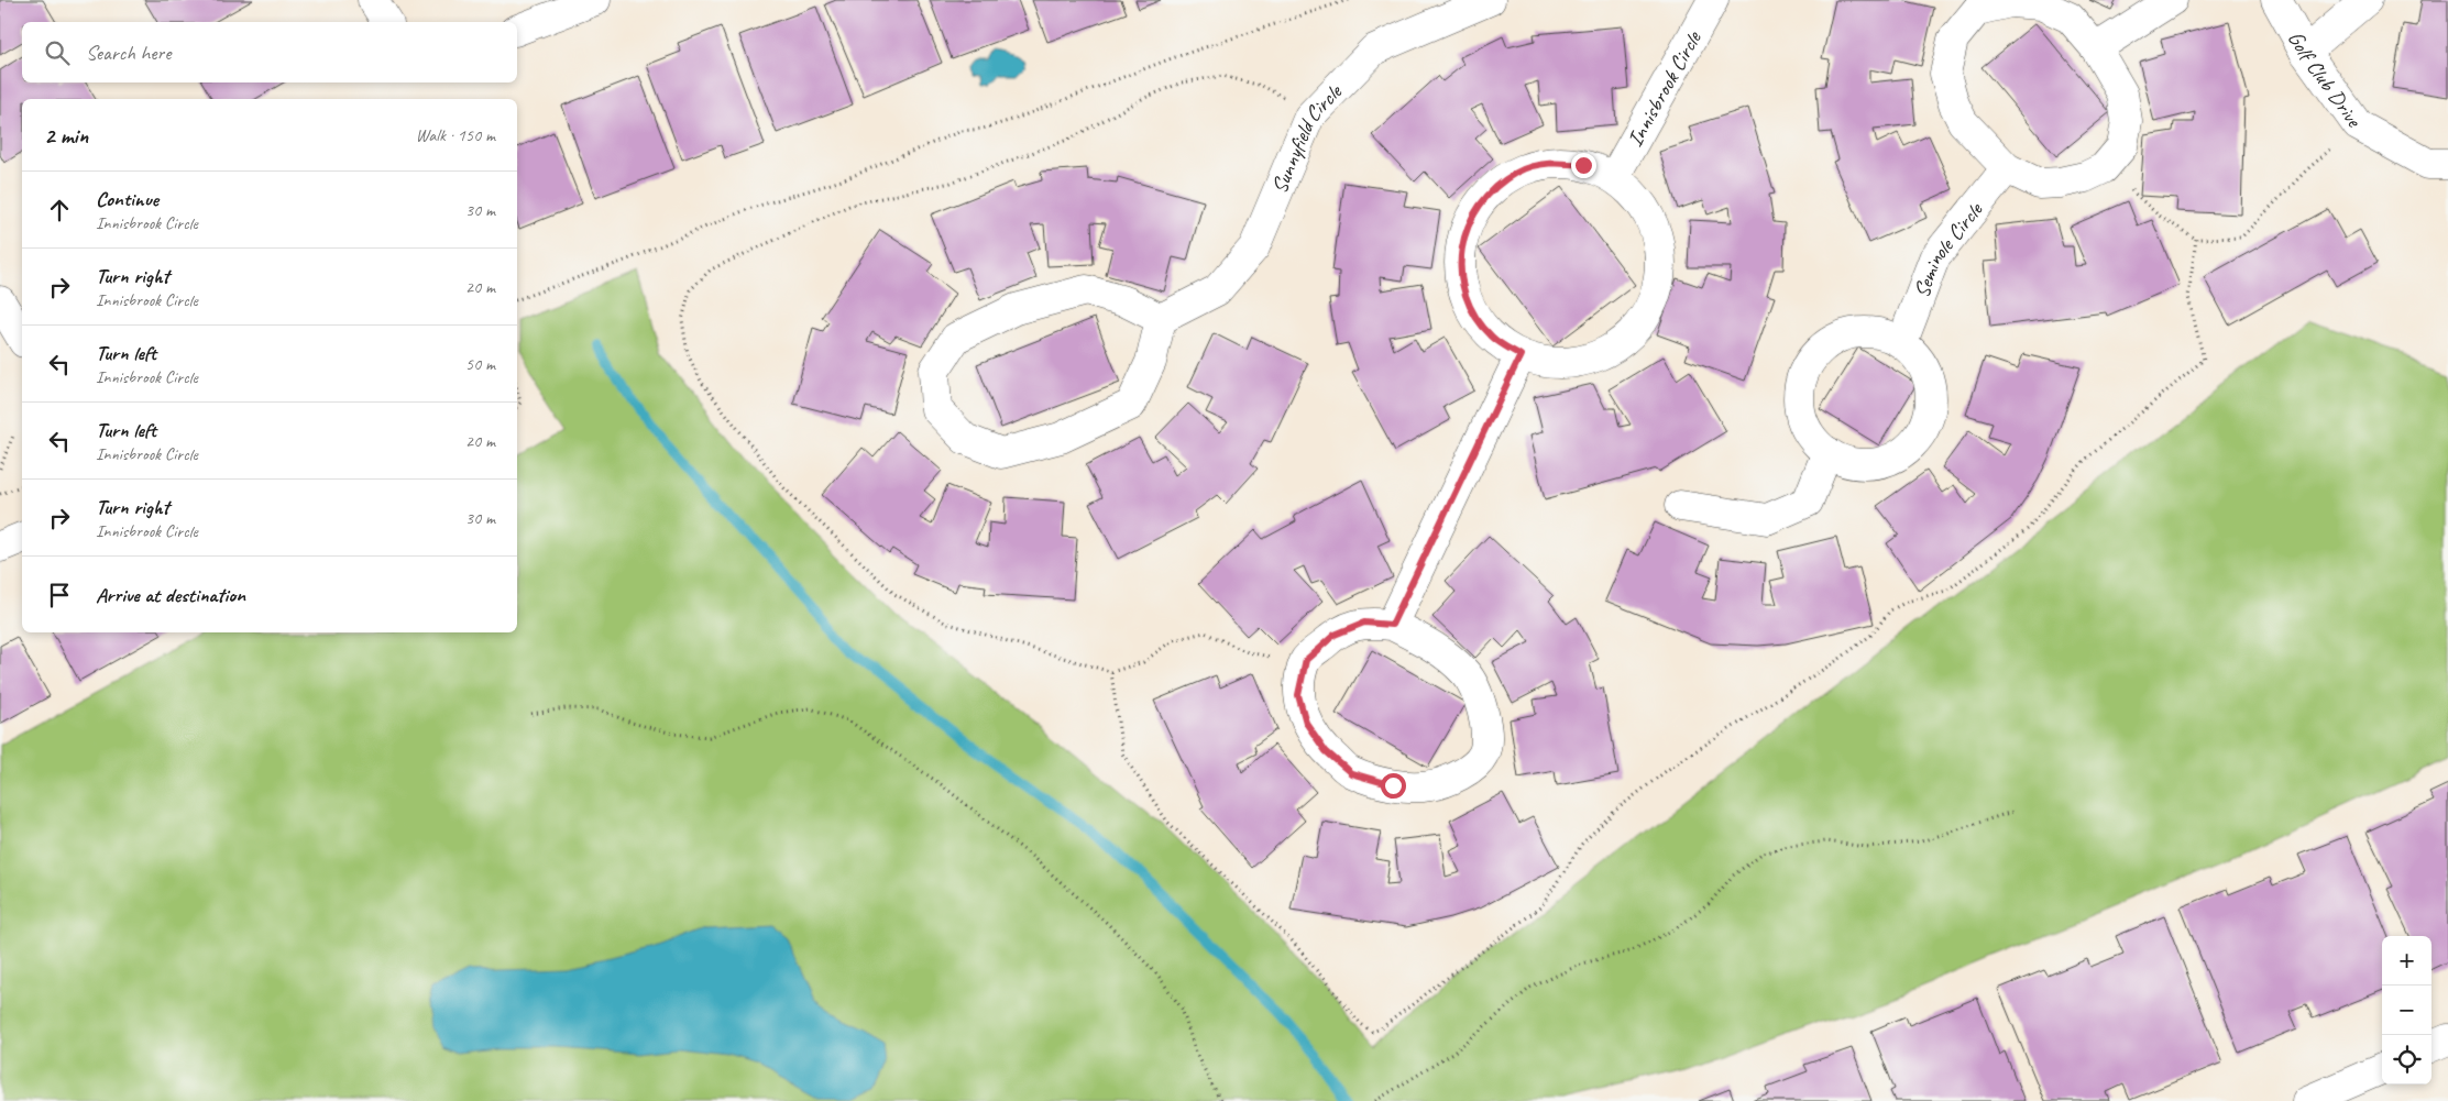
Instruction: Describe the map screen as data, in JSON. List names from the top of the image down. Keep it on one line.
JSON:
{"streets":{"street":["Golf Club Drive","Innisbrook Circle","Sunnyfield Circle","Seminole Circle"]},"page":{"search":"Search here","heading":["2 min","Walk · 150 m"],"list":[["Continue","Innisbrook Circle","30 m"],["Turn right","Innisbrook Circle","20 m"],["Turn left","Innisbrook Circle","50 m"],["Turn left","Innisbrook Circle","20 m"],["Turn right","Innisbrook Circle","30 m"],"Arrive at destination"],"map_buttons":["+","−"]}}
